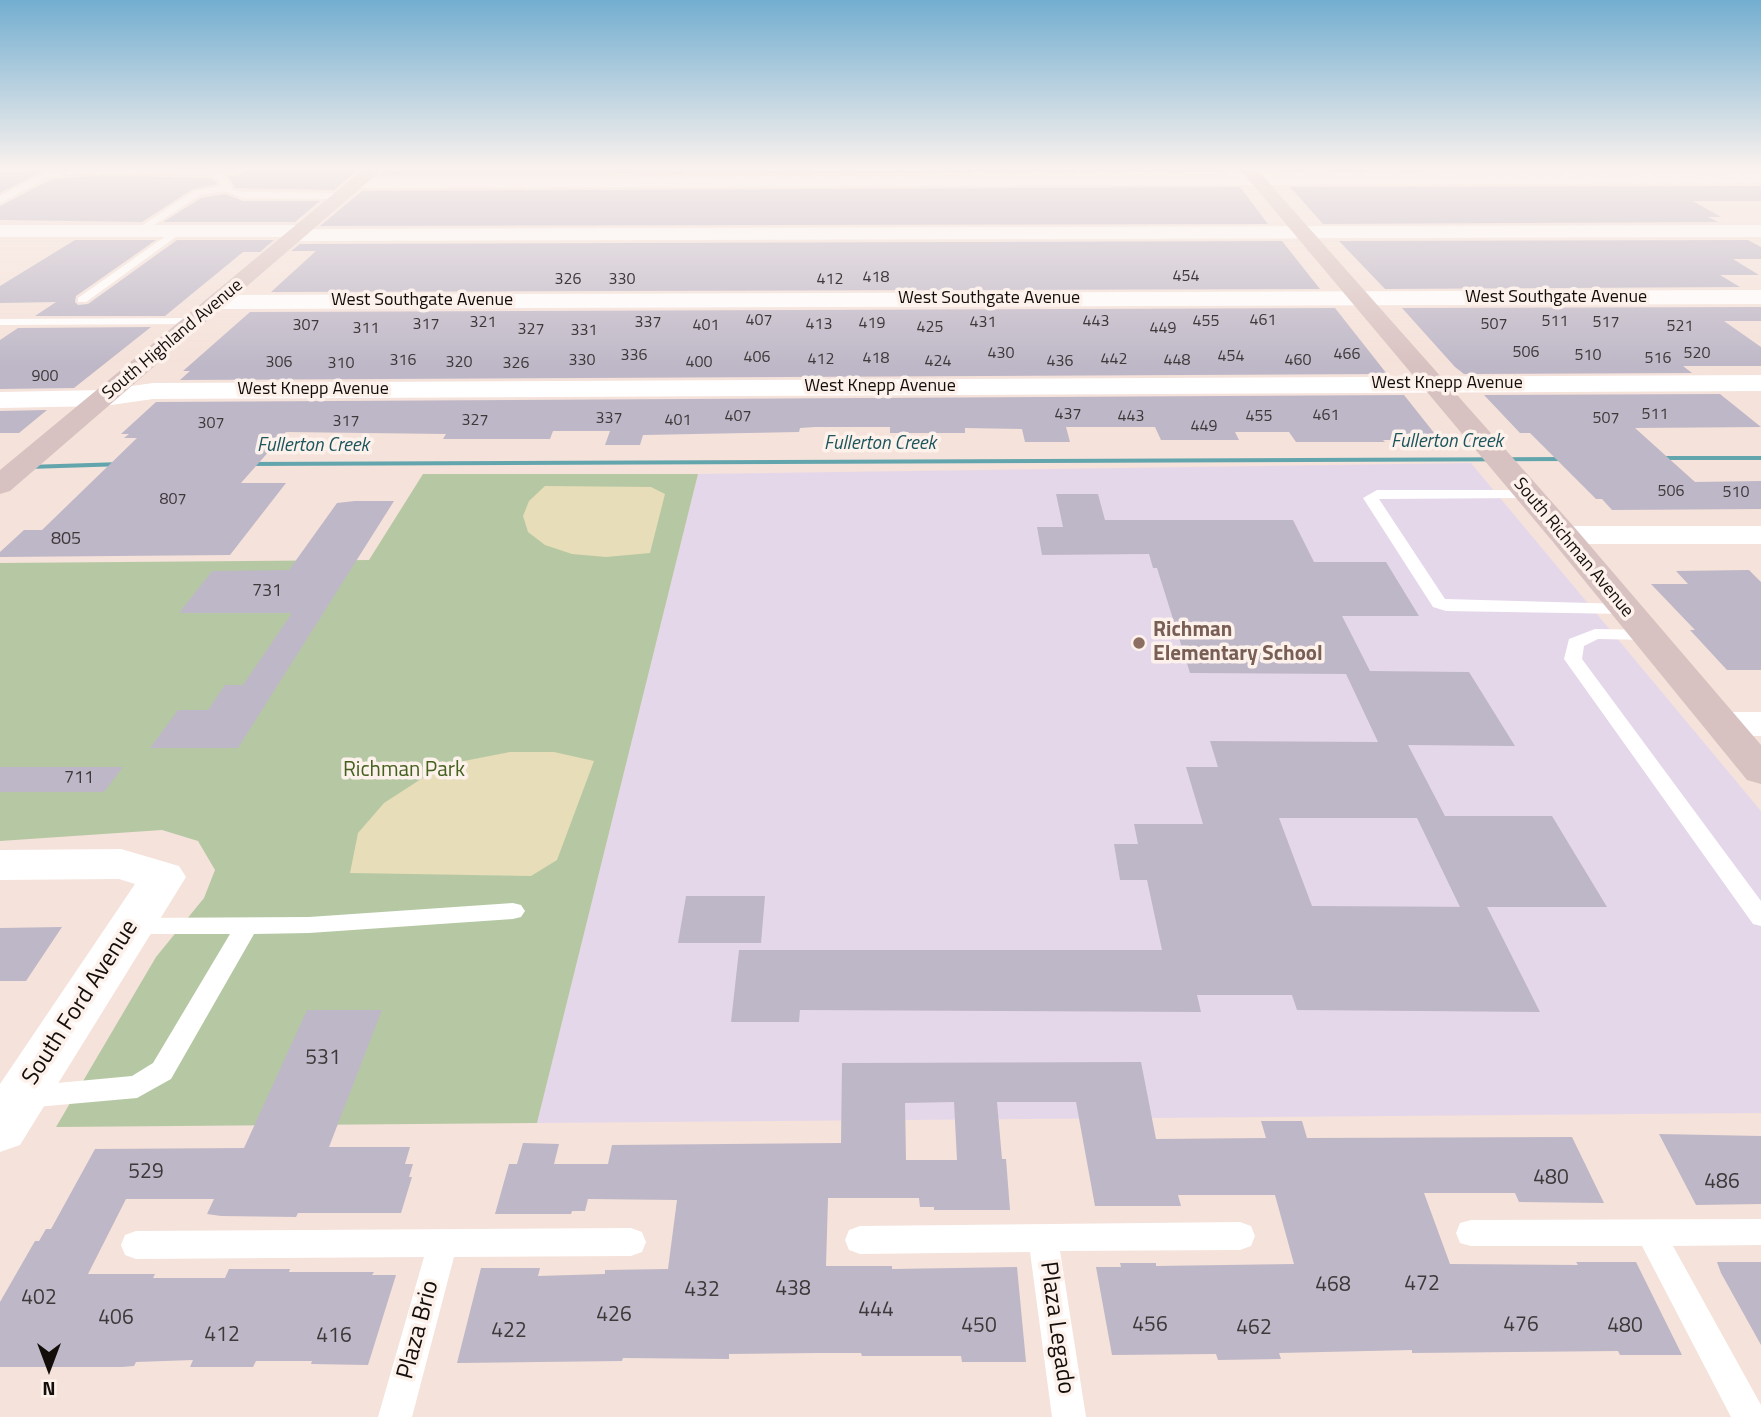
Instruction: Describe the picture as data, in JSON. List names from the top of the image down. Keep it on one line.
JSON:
{"streets":{"street":["West Southgate Avenue","South Highland Avenue","West Knepp Avenue","South Richman Avenue","South Ford Avenue"],"lane":["Plaza Legado","Plaza Brio"]},"crossings":[["West Southgate Avenue","South Highland Avenue"],["West Southgate Avenue","South Richman Avenue"],["South Highland Avenue","West Knepp Avenue"],["West Knepp Avenue","South Richman Avenue"]],"water":["Fullerton Creek"],"parks":["Richman Park"],"places":["Richman Elementary School"],"house_numbers":["454","418","326","330","412","407","461","443","455","511","321","337","431","517","419","317","413","507","307","401","521","425","311","449","327","331","506","430","520","466","336","510","454","406","418","516","412","442","316","330","448","460","424","436","306","320","400","310","326","900","437","511","461","407","443","455","337","507","327","401","317","307","449","506","510","807","805","731","711","531","529","480","486","472","468","438","432","402","444","426","406","456","476","450","480","462","422","412","416"],"north":"bottom"}
